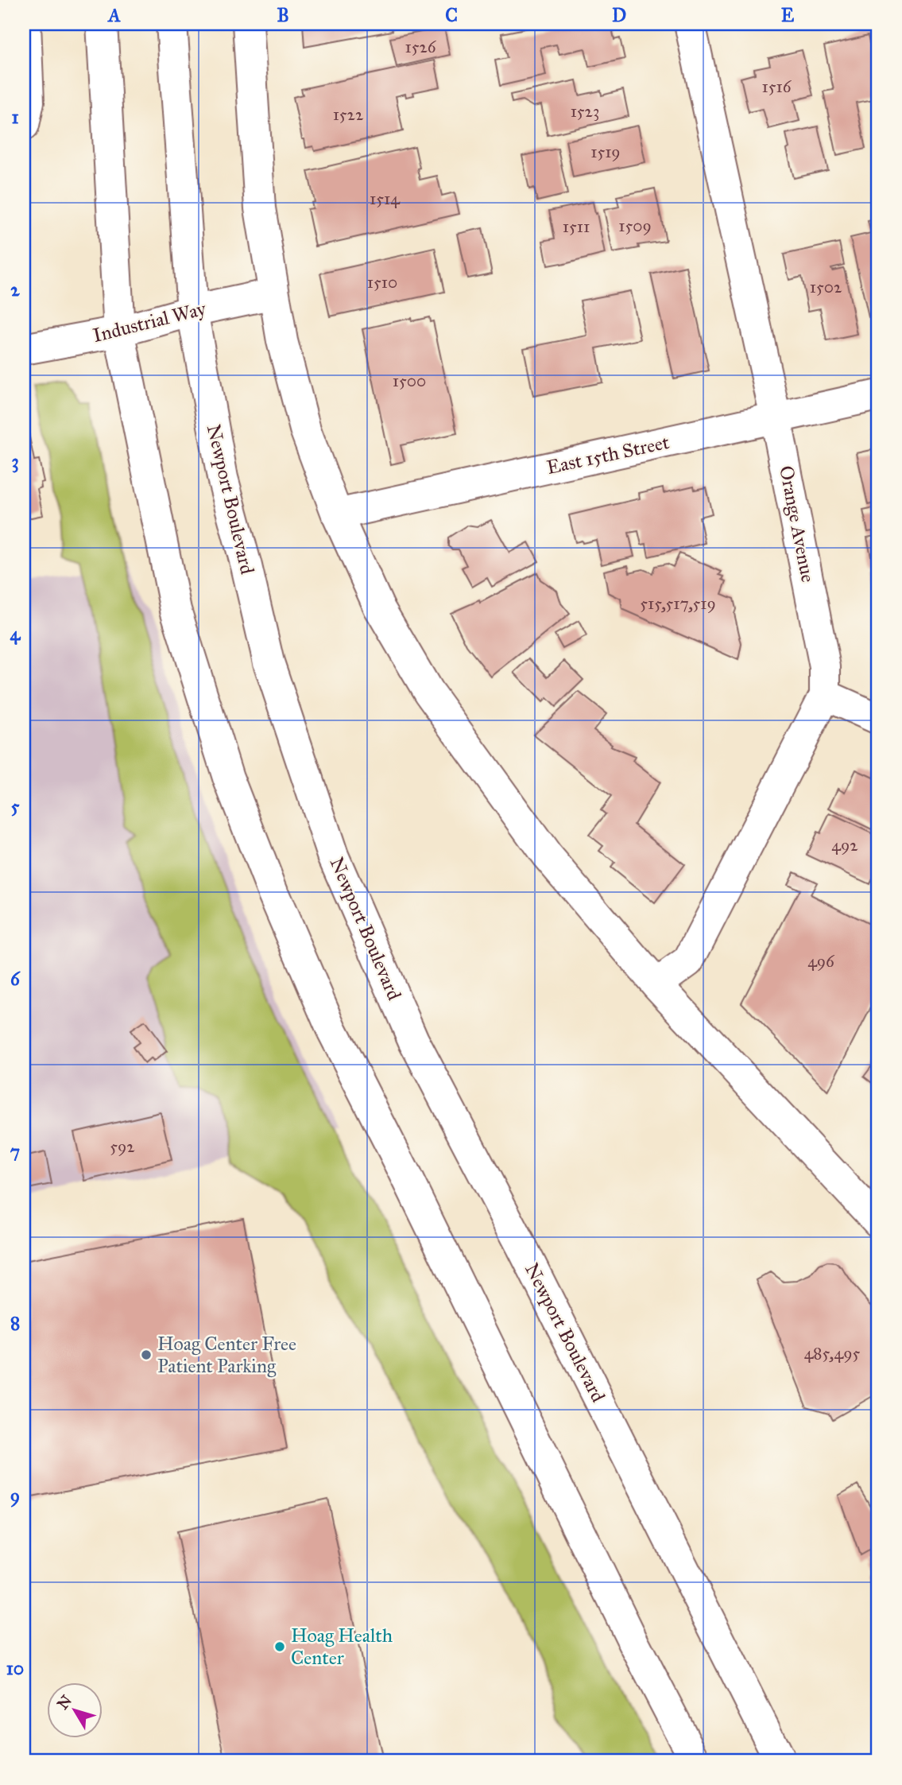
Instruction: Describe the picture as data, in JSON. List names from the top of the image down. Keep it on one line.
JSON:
{"streets":{"main road":["Industrial Way","East 15th Street","Newport Boulevard","Orange Avenue"]},"crossings":[["Industrial Way","Newport Boulevard"],["East 15th Street","Orange Avenue"]],"places":["Hoag Center Free Patient Parking","Hoag Health Center"],"house_numbers":["1526","1516","1523","1522","1519","1514","1509","1511","1510","1502","1500","515,517,519","492","496","592","485,495"],"north":"top left","grid":{"columns":["A","B","C","D","E"],"rows":["1","2","3","4","5","6","7","8","9","10"]}}
